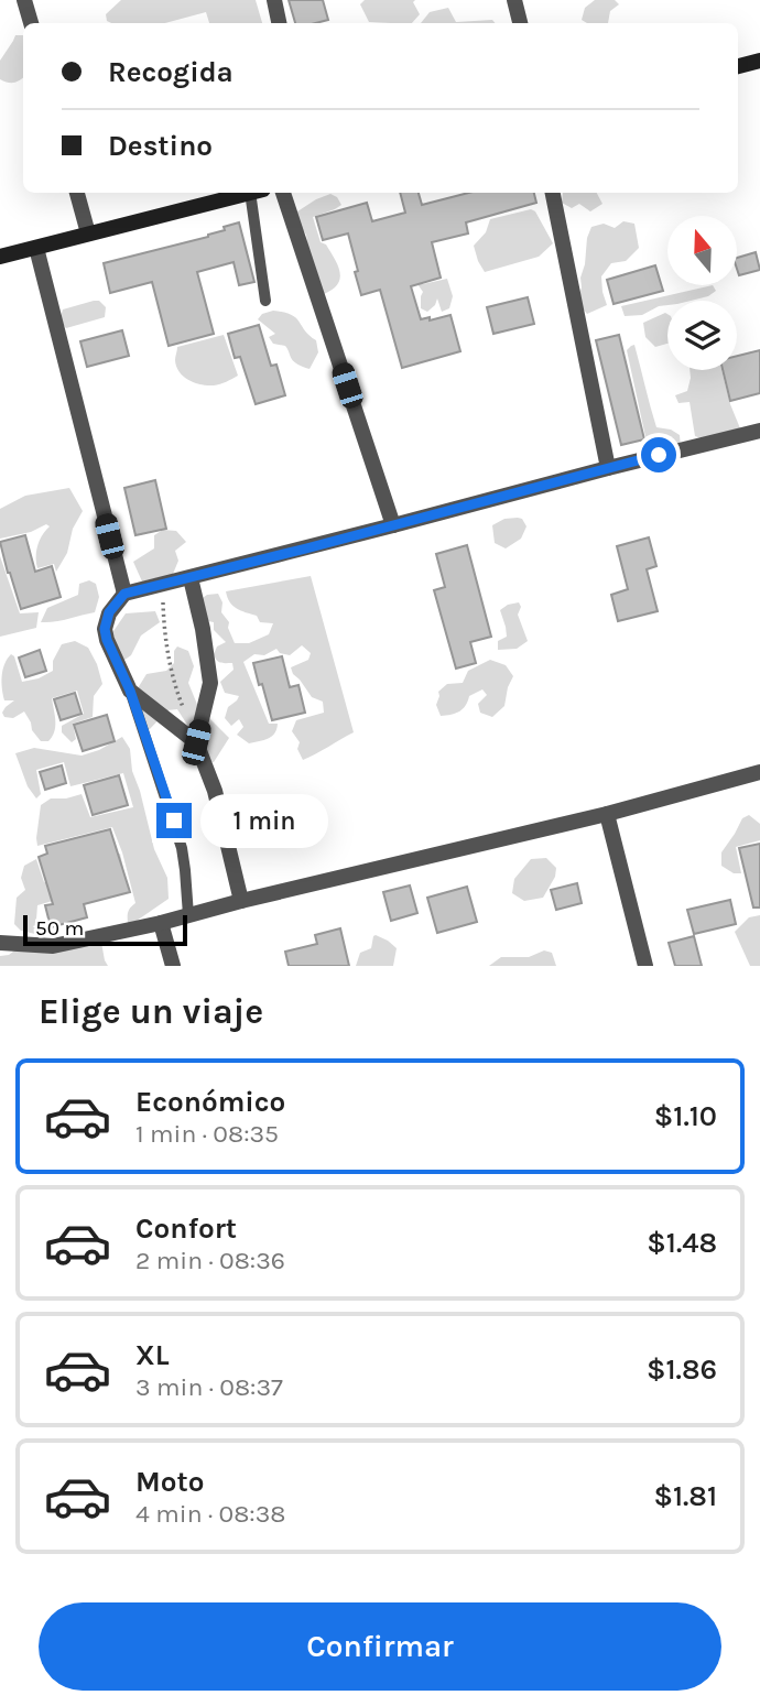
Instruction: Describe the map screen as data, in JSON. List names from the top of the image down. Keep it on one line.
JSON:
{"scale_bar":"50 m","north":"top","page":{"banner":["Recogida","Destino"],"bubble":"1 min","scale":"50 m","heading":"Elige un viaje","list":[{"name":"Económico","note":"1 min · 08:35","value":"$1.10"},{"name":"Confort","note":"2 min · 08:36","value":"$1.48"},{"name":"XL","note":"3 min · 08:37","value":"$1.86"},{"name":"Moto","note":"4 min · 08:38","value":"$1.81"}],"buttons":"Confirmar"}}
